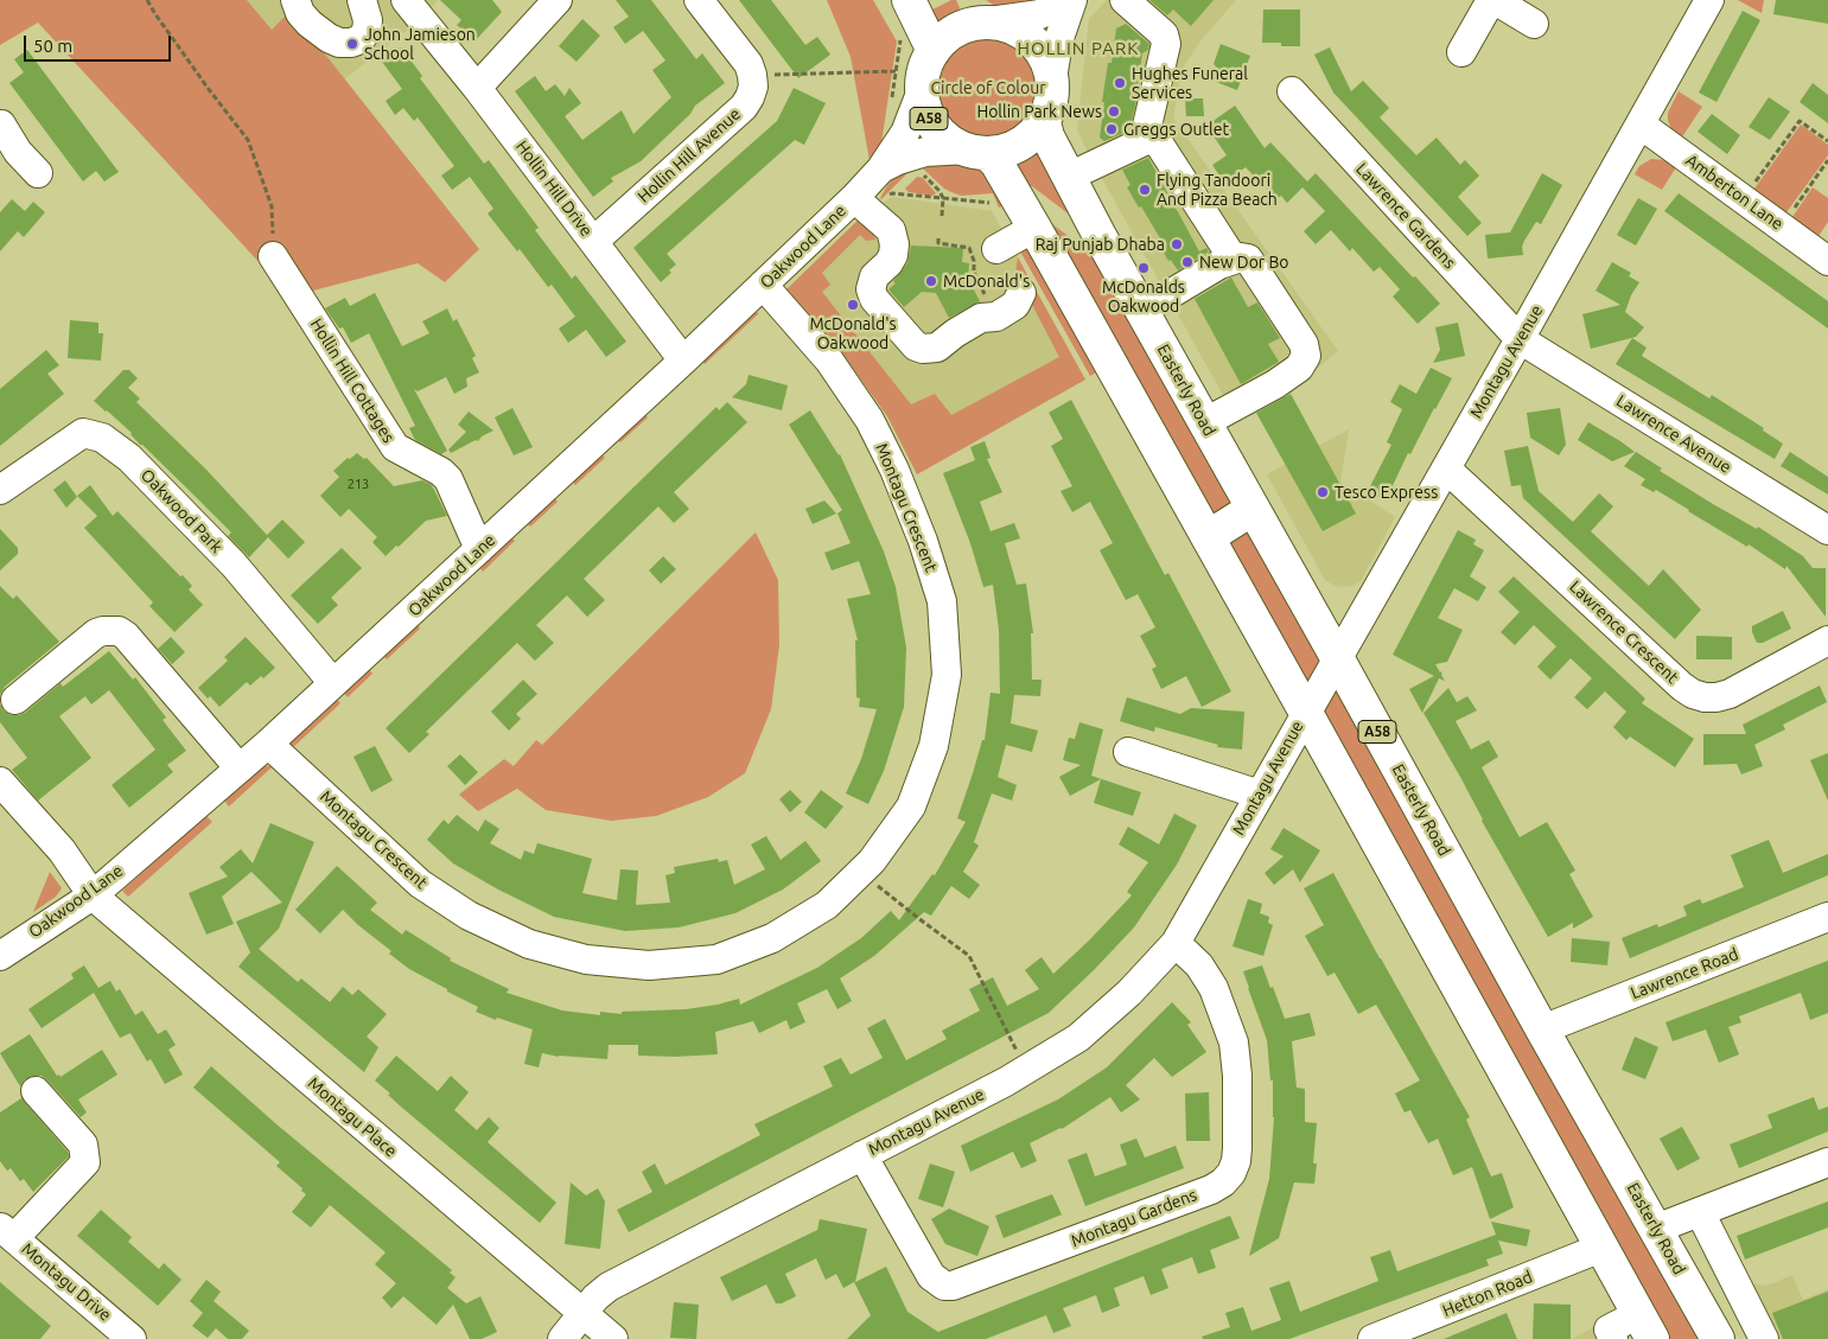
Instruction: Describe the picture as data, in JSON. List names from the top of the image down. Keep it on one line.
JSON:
{"streets":{"main road":["A58","Easterly Road"],"street":["Hollin Hill Avenue","Hollin Hill Drive","Amberton Lane","Lawrence Gardens","Oakwood Lane","Montagu Avenue","Hollin Hill Cottages","Lawrence Avenue","Montagu Crescent","Oakwood Park","Lawrence Crescent","Lawrence Road","Montagu Place","Montagu Gardens","Montagu Drive","Hetton Road"]},"crossings":[["A58","Oakwood Lane"],["A58","Montagu Avenue"],["A58","Easterly Road"],["A58","Hetton Road"],["Hollin Hill Avenue","Hollin Hill Drive"],["Hollin Hill Drive","Oakwood Lane"],["Amberton Lane","Montagu Avenue"],["Lawrence Gardens","Montagu Avenue"],["Lawrence Gardens","Lawrence Avenue"],["Oakwood Lane","Hollin Hill Cottages"],["Oakwood Lane","Easterly Road"],["Oakwood Lane","Montagu Crescent"],["Oakwood Lane","Oakwood Park"],["Oakwood Lane","Montagu Place"],["Montagu Avenue","Easterly Road"],["Montagu Avenue","Lawrence Avenue"],["Montagu Avenue","Lawrence Crescent"],["Montagu Avenue","Montagu Place"],["Montagu Avenue","Montagu Gardens"],["Easterly Road","Lawrence Road"]],"districts":["HOLLIN PARK"],"parks":["Circle of Colour"],"places":["John Jamieson School","Hughes Funeral Services","Hollin Park News","Greggs Outlet","Flying Tandoori And Pizza Beach","Raj Punjab Dhaba","New Dor Bo","McDonalds Oakwood","McDonald's","McDonald's Oakwood","Tesco Express"],"house_numbers":["213"],"scale_bar":"50 m"}
